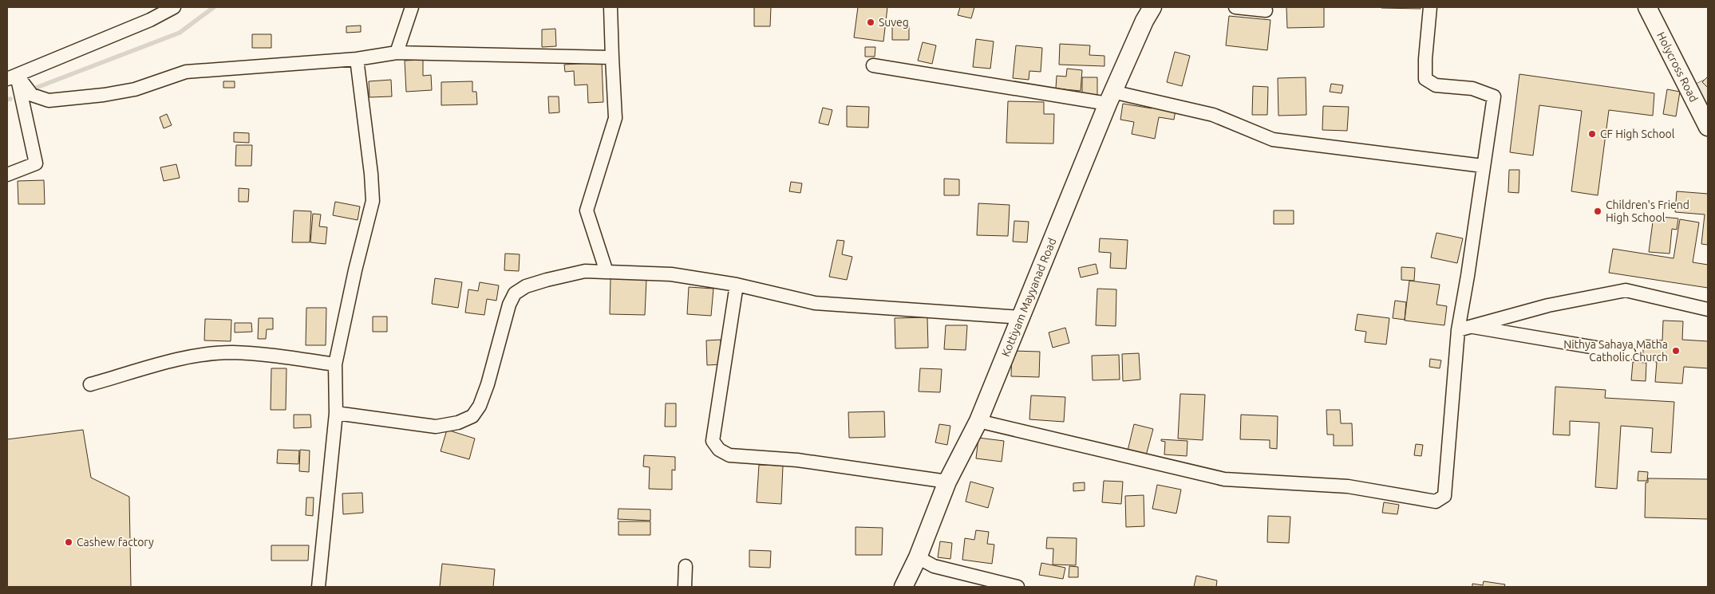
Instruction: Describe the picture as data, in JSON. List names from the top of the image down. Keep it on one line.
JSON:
{"streets":{"main road":["Holycross Road","Kottiyam Mayyanad Road"]},"places":["Suveg","CF High School","Children's Friend High School","Nithya Sahaya Matha Catholic Church","Cashew factory"]}
